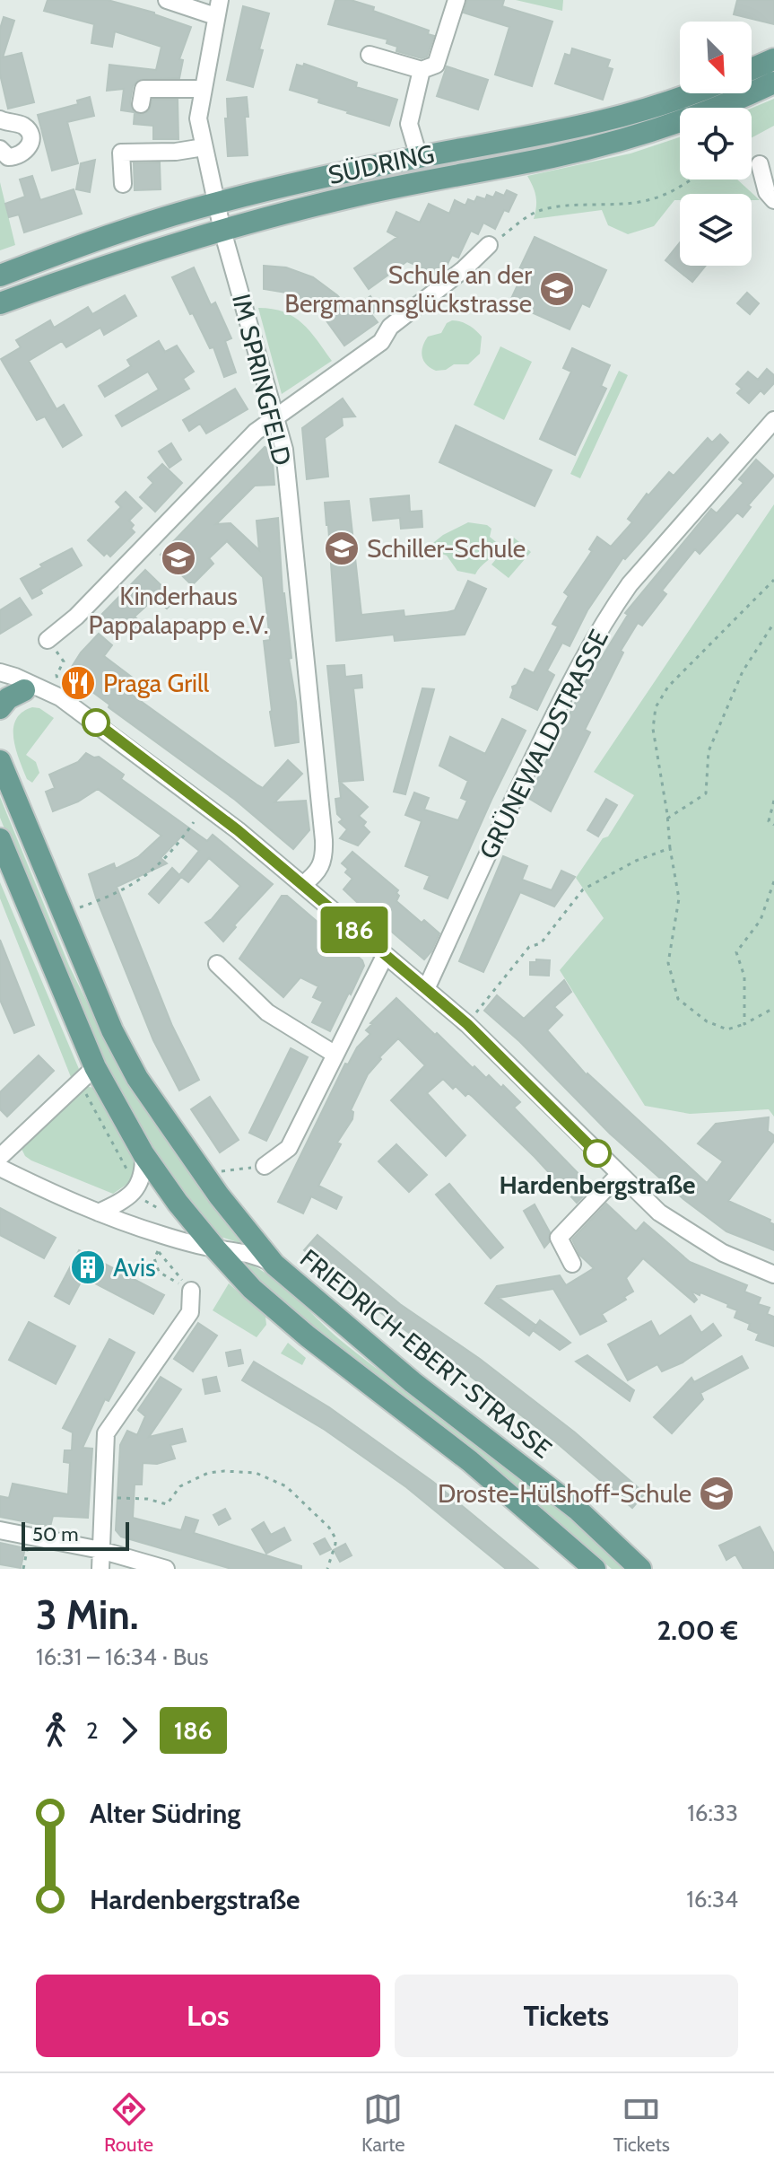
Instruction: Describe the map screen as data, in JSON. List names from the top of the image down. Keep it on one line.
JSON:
{"streets":{"main road":["SÜDRING","FRIEDRICH-EBERT-STRASSE"],"street":["IM SPRINGFELD","GRÜNEWALDSTRASSE"]},"crossings":[["SÜDRING","IM SPRINGFELD"]],"places":{"school or university":["Schule an der Bergmannsglückstrasse","Schiller-Schule","Kinderhaus Pappalapapp e.V.","Droste-Hülshoff-Schule"],"restaurant":["Praga Grill"],"other":["Hardenbergstraße"],"building":["Avis"]},"lines":["bus line 186"],"scale_bar":"50 m","north":"bottom right","page":{"on_map":"186","scale":"50 m","heading":["3 Min.","16:31 – 16:34 · Bus","2.00 €"],"legs":["2","186"],"list":[{"name":"Alter Südring","value":"16:33"},{"name":"Hardenbergstraße","value":"16:34"}],"buttons":["Los","Tickets"],"tabs":["Route","Karte","Tickets"]}}
